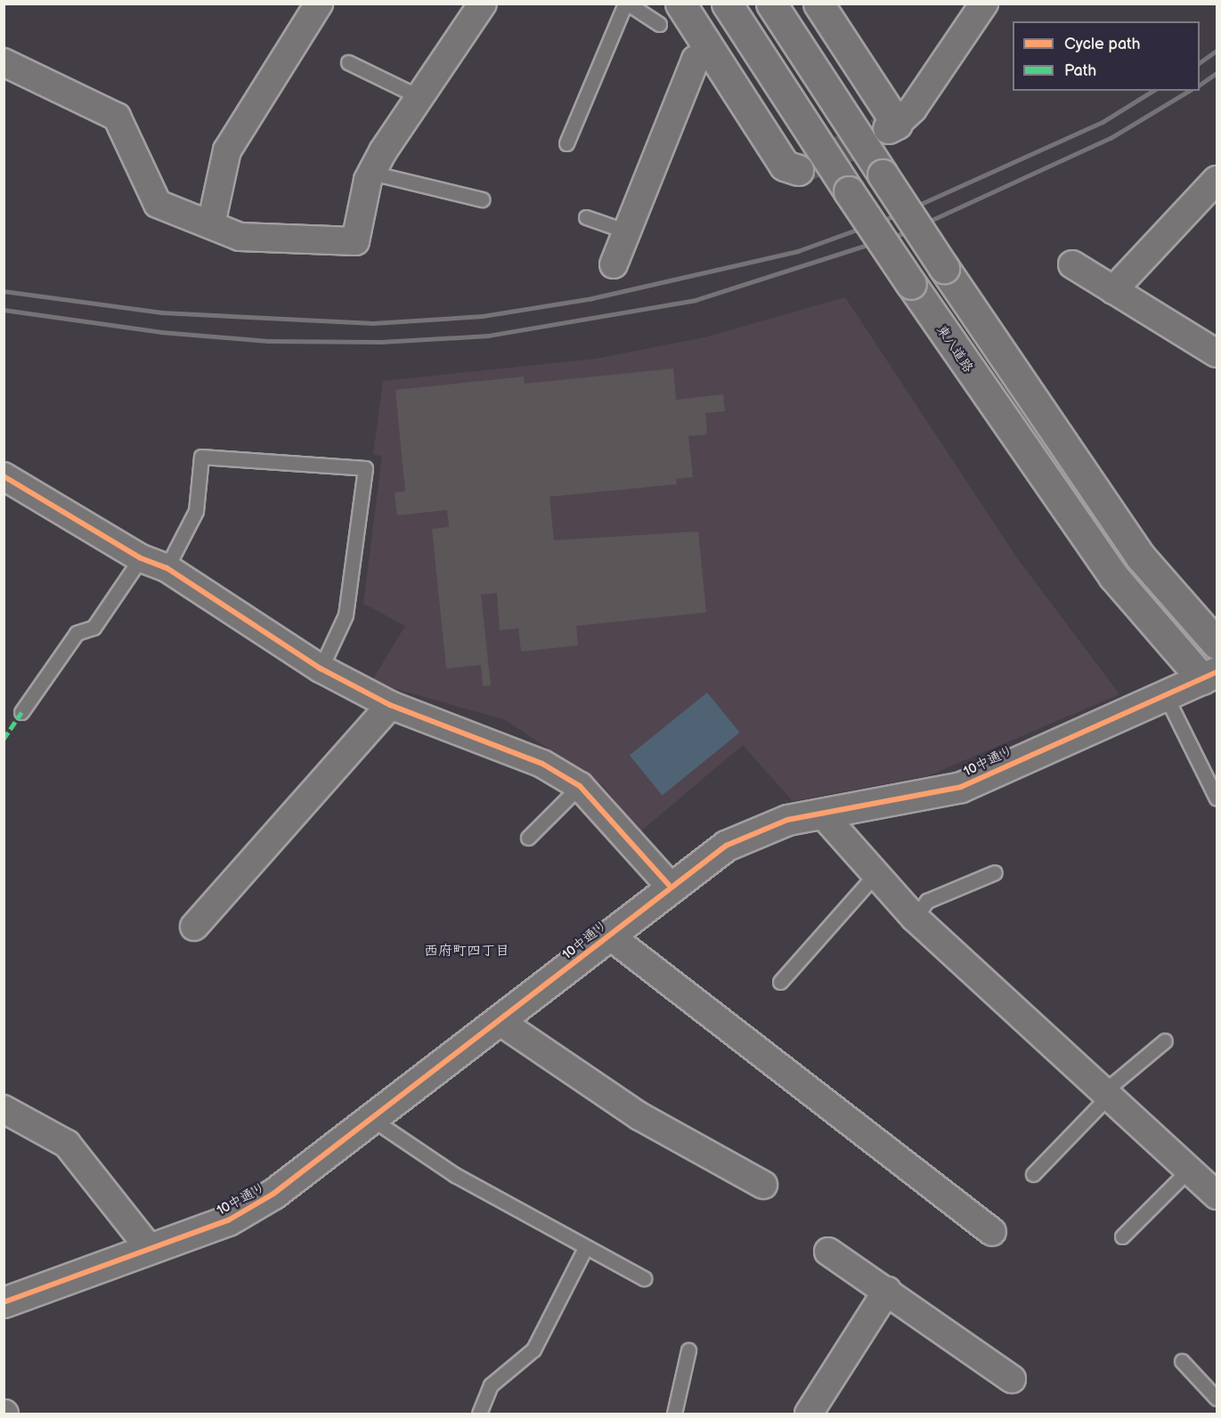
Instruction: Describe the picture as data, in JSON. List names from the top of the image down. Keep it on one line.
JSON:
{"streets":{"main road":["東八道路","10中通り"]},"crossings":[["東八道路","10中通り"]],"districts":["西府町四丁目"],"legend":["Cycle path","Path"]}
